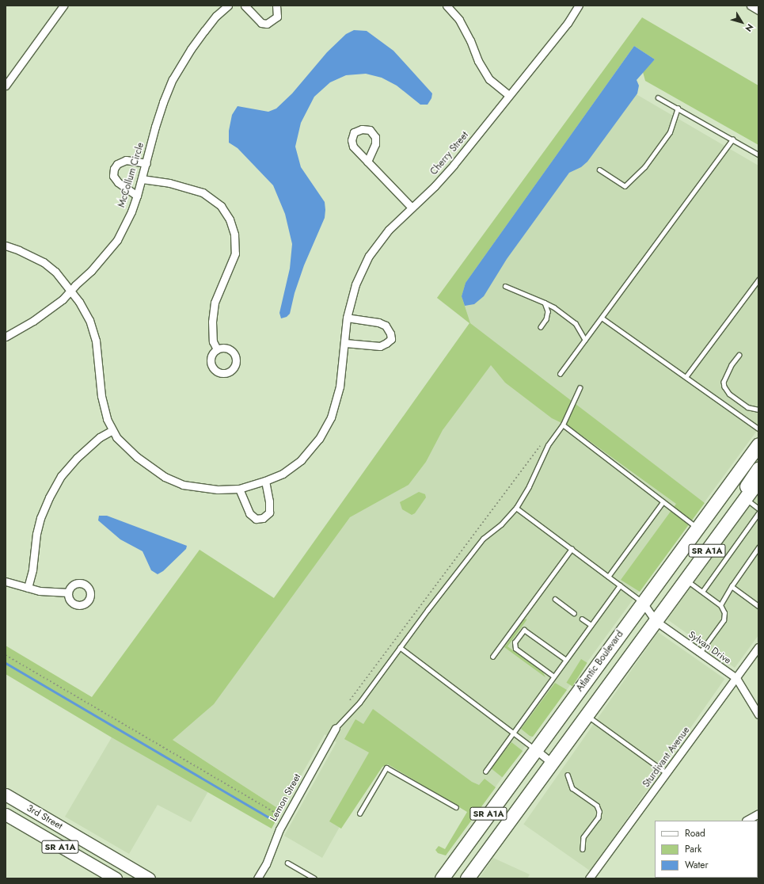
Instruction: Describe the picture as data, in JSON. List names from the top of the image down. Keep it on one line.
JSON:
{"streets":{"highway":["SR A1A","Atlantic Boulevard"],"main road":["3rd Street"],"street":["Cherry Street","McCollum Circle","Sylvan Drive","Sturdivant Avenue","Lemon Street"]},"crossings":[["Cherry Street","McCollum Circle"],["SR A1A","Sylvan Drive"],["Sylvan Drive","Atlantic Boulevard"],["Sylvan Drive","Sturdivant Avenue"]],"legend":["Road","Park","Water"],"north":"bottom right"}
